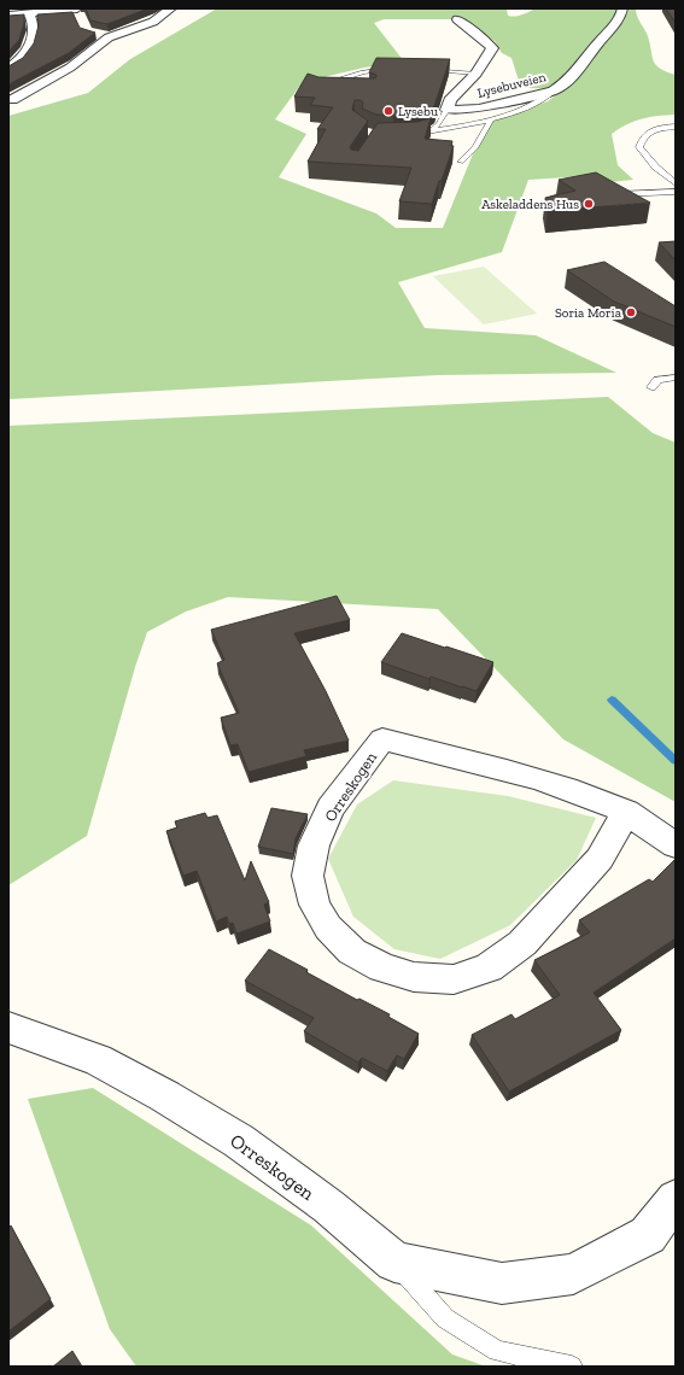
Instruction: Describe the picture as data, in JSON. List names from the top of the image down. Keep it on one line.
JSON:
{"streets":{"street":["Lysebuveien","Orreskogen"]},"places":["Lysebu","Askeladdens Hus","Soria Moria"]}
